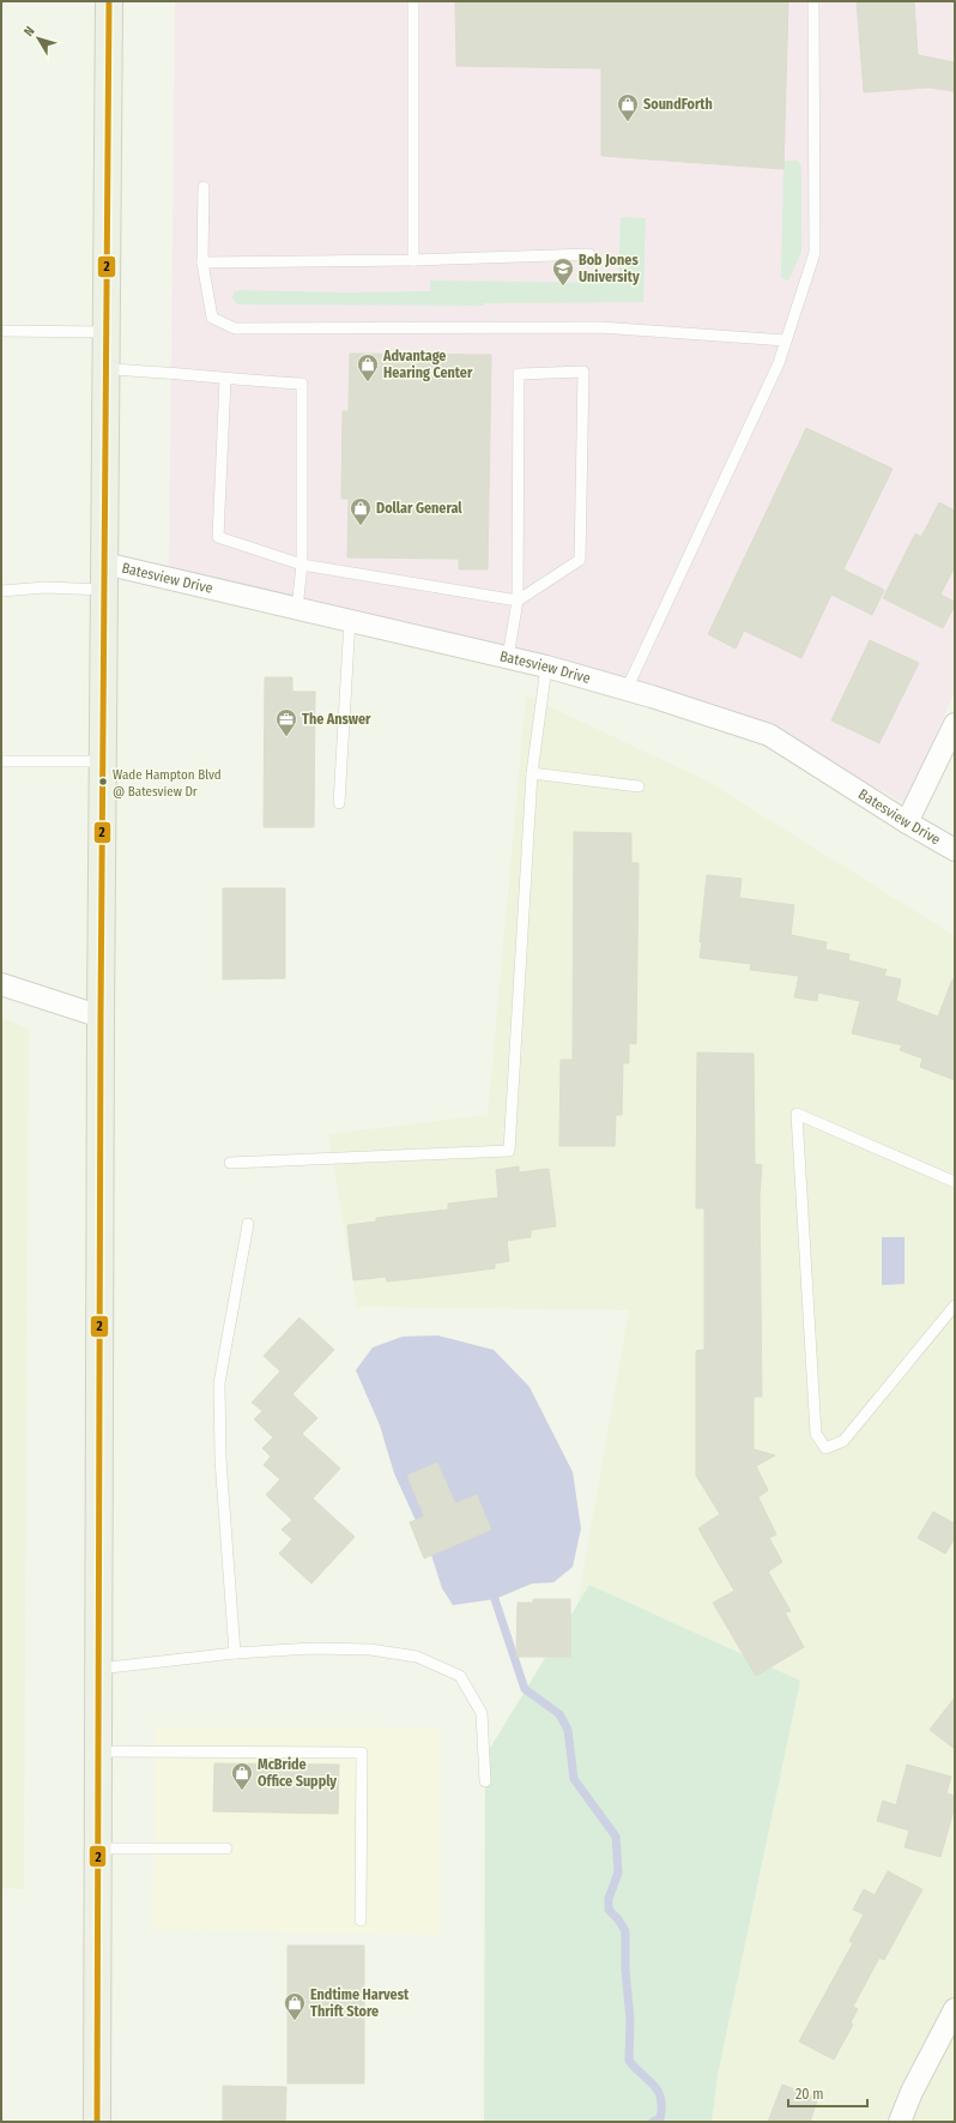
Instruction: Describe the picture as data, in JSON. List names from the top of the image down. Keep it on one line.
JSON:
{"streets":{"street":["Batesview Drive"]},"places":{"shop":["SoundForth","Advantage Hearing Center","Dollar General","McBride Office Supply","Endtime Harvest Thrift Store"],"school or university":["Bob Jones University"],"office":["The Answer"],"other":["Wade Hampton Blvd @ Batesview Dr"]},"lines":["transit line 2"],"scale_bar":"20 m","north":"top left"}
